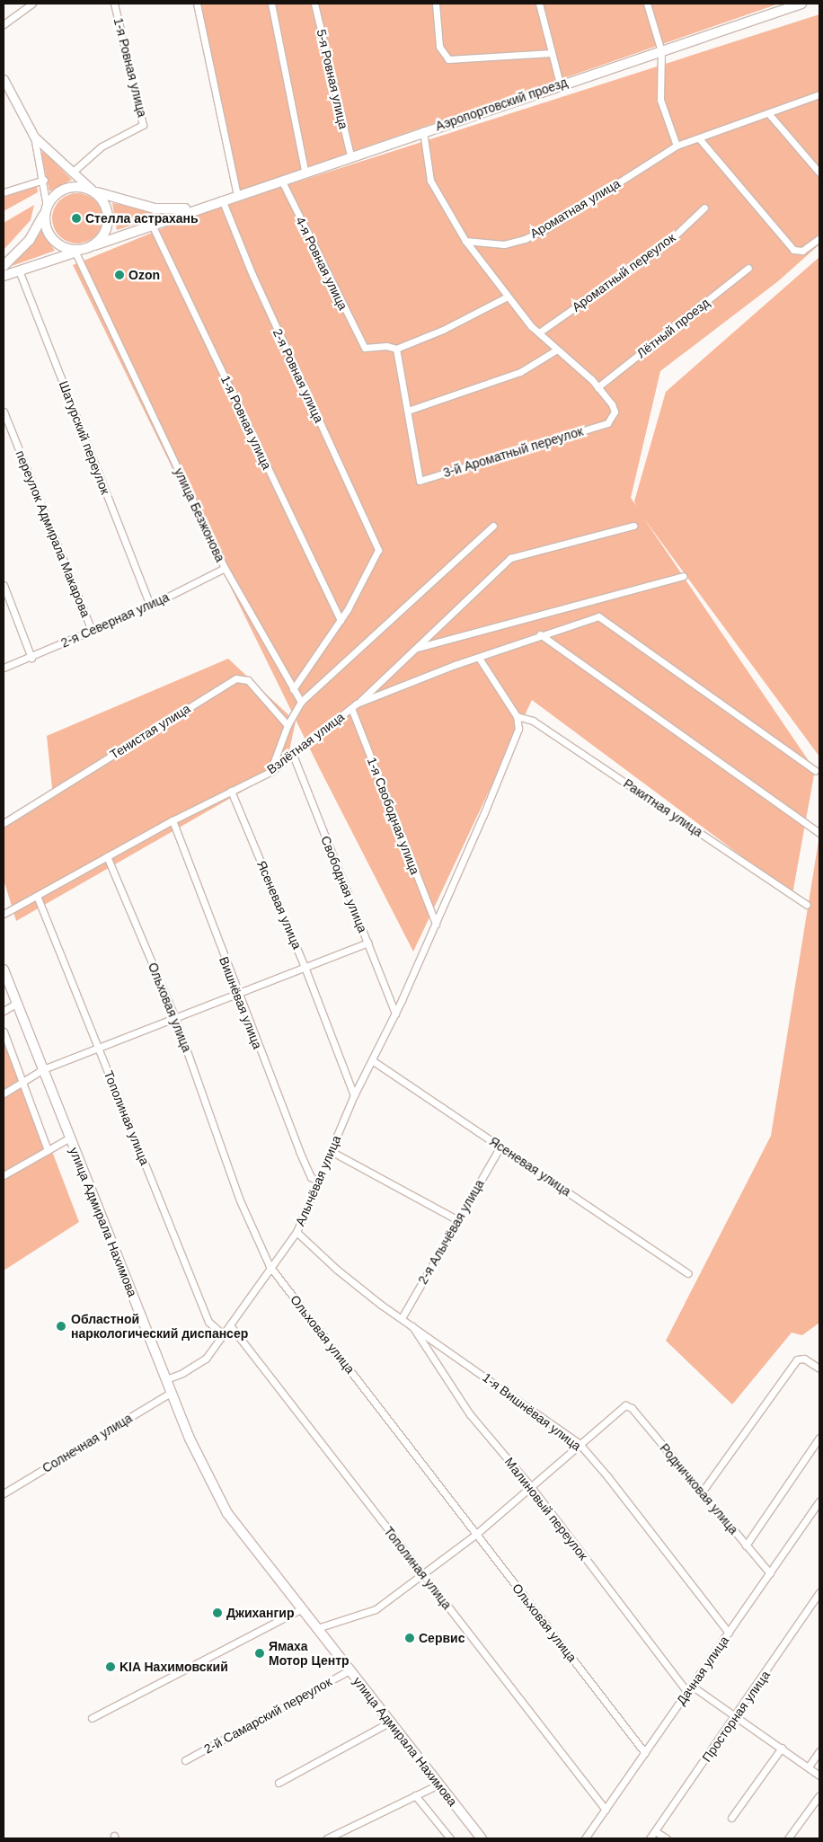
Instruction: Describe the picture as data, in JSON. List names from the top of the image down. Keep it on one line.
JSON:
{"streets":{"main road":["Аэропортовский проезд","улица Адмирала Нахимова"],"street":["1-я Ровная улица","5-я Ровная улица","Ароматная улица","4-я Ровная улица","Ароматный переулок","Лётный проезд","2-я Ровная улица","Шатурский переулок","3-й Ароматный переулок","улица Безжонова","переулок Адмирала Макарова","2-я Северная улица","Тенистая улица","Взлётная улица","Ракитная улица","1-я Свободная улица","Свободная улица","Ясеневая улица","Вишнёвая улица","Ольховая улица","Тополиная улица","Алычёвая улица","2-я Алычёвая улица","1-я Вишнёвая улица","Солнечная улица","Родничковая улица","Малиновый переулок","Дачная улица","2-й Самарский переулок","Просторная улица"]},"crossings":[["1-я Ровная улица","Аэропортовский проезд"],["1-я Ровная улица","2-я Ровная улица"],["5-я Ровная улица","Аэропортовский проезд"],["Аэропортовский проезд","4-я Ровная улица"],["Аэропортовский проезд","2-я Ровная улица"],["Аэропортовский проезд","улица Безжонова"],["Лётный проезд","3-й Ароматный переулок"],["Шатурский переулок","2-я Северная улица"],["улица Безжонова","2-я Северная улица"],["переулок Адмирала Макарова","2-я Северная улица"],["Взлётная улица","1-я Свободная улица"],["Взлётная улица","Свободная улица"],["Взлётная улица","Ясеневая улица"],["Взлётная улица","Вишнёвая улица"],["Взлётная улица","Ольховая улица"],["Взлётная улица","Тополиная улица"],["Ракитная улица","Алычёвая улица"],["1-я Свободная улица","Алычёвая улица"],["Свободная улица","Алычёвая улица"],["Ясеневая улица","Алычёвая улица"],["Ясеневая улица","2-я Алычёвая улица"],["Вишнёвая улица","Алычёвая улица"],["Ольховая улица","Алычёвая улица"],["Ольховая улица","Дачная улица"],["Тополиная улица","Алычёвая улица"],["Тополиная улица","Дачная улица"],["Алычёвая улица","улица Адмирала Нахимова"],["Алычёвая улица","1-я Вишнёвая улица"],["улица Адмирала Нахимова","Солнечная улица"],["улица Адмирала Нахимова","2-й Самарский переулок"],["2-я Алычёвая улица","1-я Вишнёвая улица"],["1-я Вишнёвая улица","Родничковая улица"],["1-я Вишнёвая улица","Малиновый переулок"],["1-я Вишнёвая улица","Дачная улица"],["Родничковая улица","Дачная улица"],["Малиновый переулок","Дачная улица"]],"places":["Стелла астрахань","Ozon","Областной наркологический диспансер","Джихангир","Сервис","Ямаха Мотор Центр","KIA Нахимовский"]}
